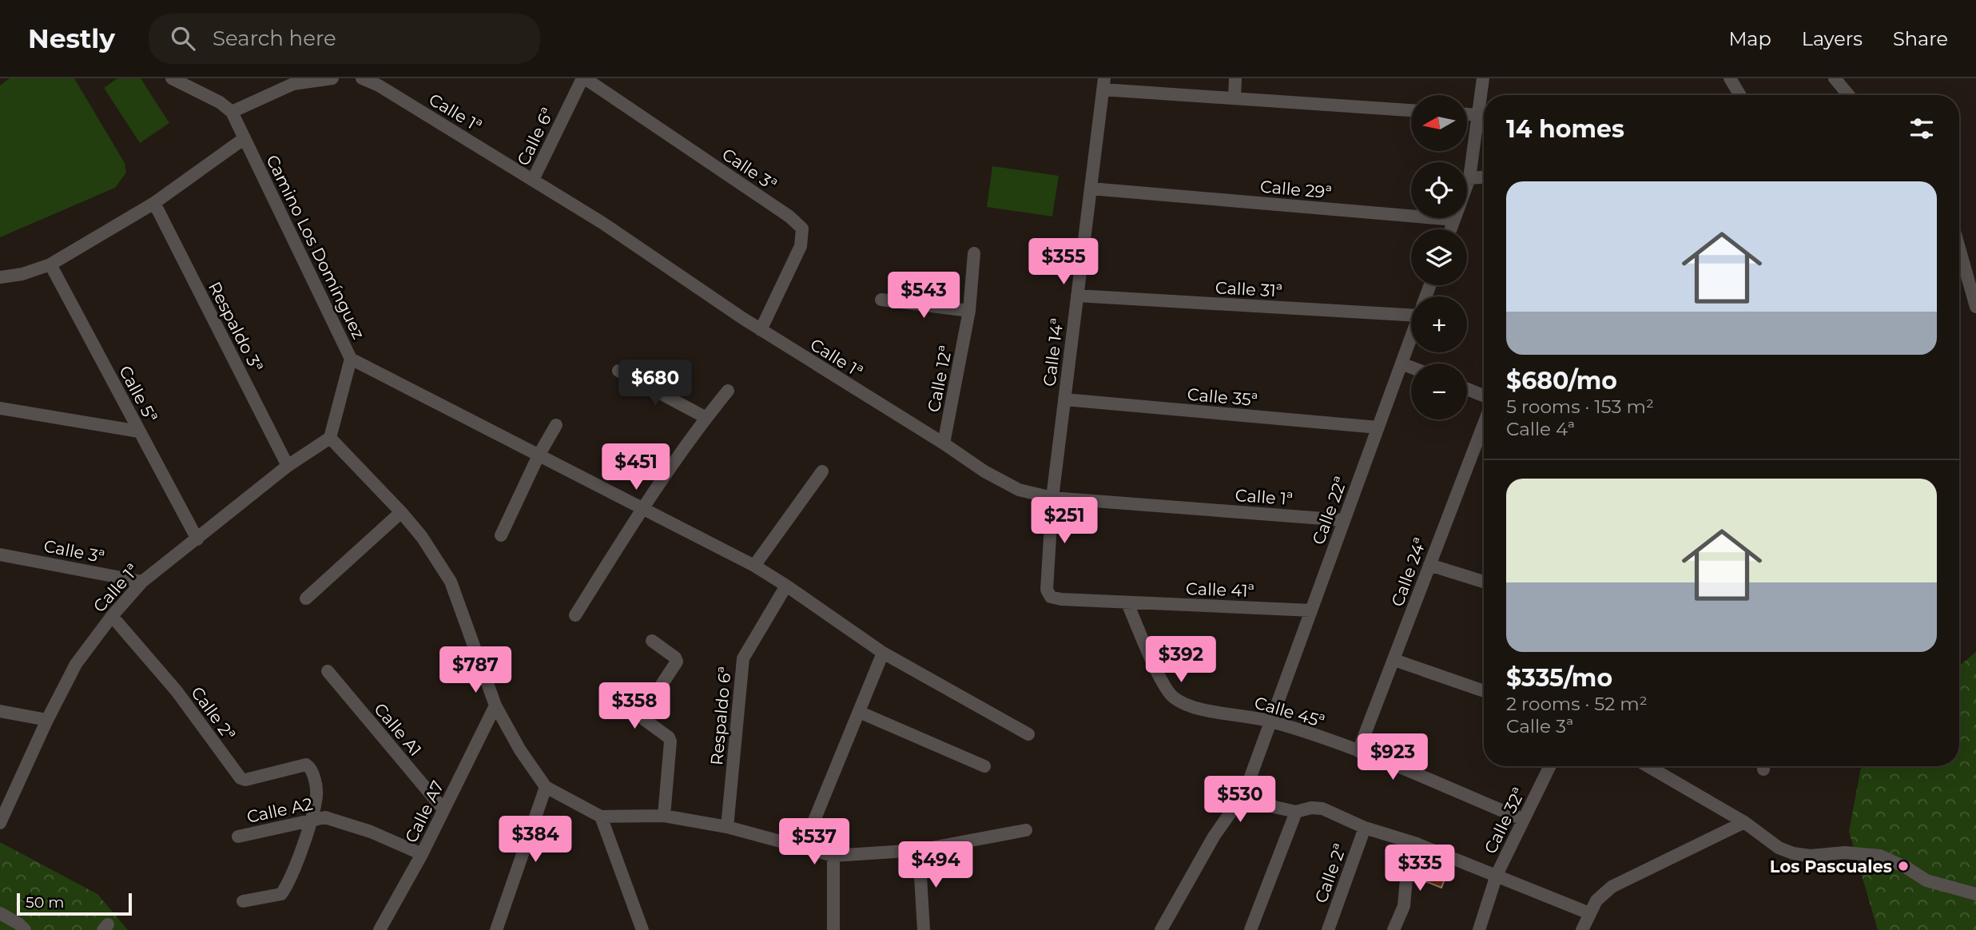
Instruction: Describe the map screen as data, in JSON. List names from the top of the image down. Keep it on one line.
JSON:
{"streets":{"street":["Calle 1ª","Calle 6ª","Calle 3ª","Calle 29ª","Camino Los Domínguez","Calle 31ª","Respaldo 3ª","Calle 14ª","Calle 12ª","Calle 5ª","Calle 35ª","Calle 22ª","Calle 24ª","Calle 41ª","Calle 45ª","Calle 2ª","Respaldo 6ª","Calle A1","Calle A2","Calle A7","Calle 32ª"]},"crossings":[["Calle 1ª","Calle 6ª"],["Calle 1ª","Calle 3ª"],["Calle 1ª","Camino Los Domínguez"],["Calle 1ª","Respaldo 3ª"],["Calle 1ª","Calle 14ª"],["Calle 1ª","Calle 12ª"],["Calle 1ª","Calle 5ª"],["Calle 1ª","Calle 22ª"],["Calle 1ª","Calle 2ª"],["Calle 6ª","Calle 3ª"],["Calle 29ª","Calle 14ª"],["Calle 31ª","Calle 14ª"],["Calle 14ª","Calle 35ª"],["Calle 14ª","Calle 41ª"],["Calle 14ª","Calle 45ª"],["Calle 35ª","Calle 22ª"],["Calle 22ª","Calle 41ª"],["Calle 22ª","Calle 45ª"],["Calle 24ª","Calle 45ª"],["Calle 41ª","Calle 45ª"],["Calle 45ª","Calle 32ª"],["Calle 2ª","Calle A2"],["Calle A1","Calle A7"],["Calle A2","Calle A7"]],"places":["Los Pascuales"],"scale_bar":"50 m","north":"left","page":{"header":"Nestly","search":"Search here","nav":["Map","Layers","Share"],"map_buttons":["+","−"],"heading":"14 homes","list":[{"name":"$680/mo","note":"5 rooms · 153 m² · Calle 4ª"},{"name":"$335/mo","note":"2 rooms · 52 m² · Calle 3ª"}],"price":["$355","$543","$680","$451","$251","$392","$787","$358","$923","$530","$384","$537","$494","$335"],"scale":"50 m"}}
